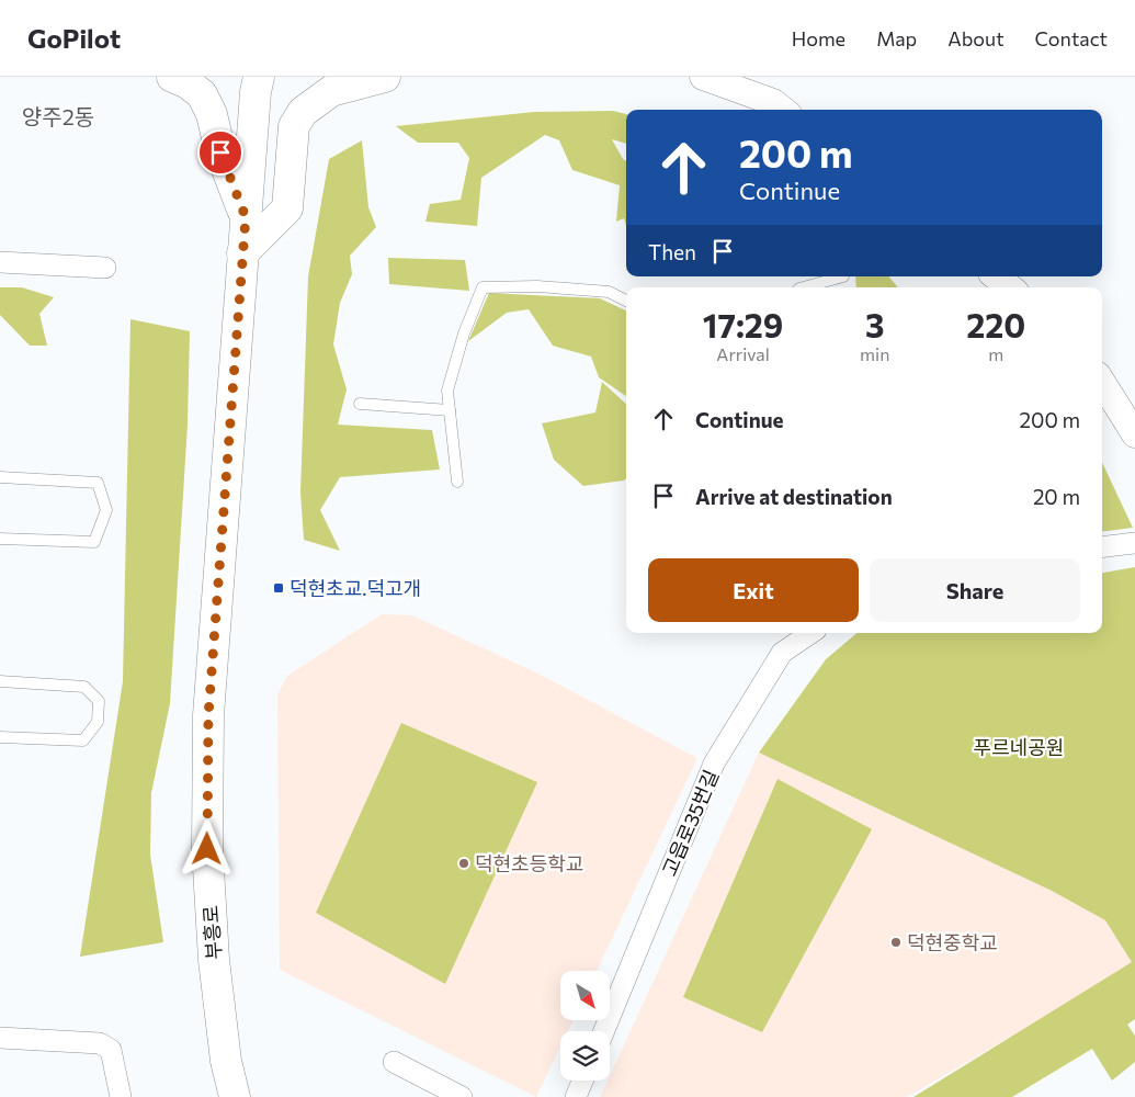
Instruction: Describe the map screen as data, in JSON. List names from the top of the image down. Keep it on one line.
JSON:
{"streets":{"main road":["부흥로"],"street":["고읍로35번길"]},"districts":["양주2동"],"parks":["푸르네공원"],"places":{"transit":["덕현초교.덕고개"],"other":["덕현초등학교","덕현중학교"]},"north":"bottom right","page":{"header":"GoPilot","nav":["Home","Map","About","Contact"],"turn":["200 m","Continue"],"then":"Then","eta":["17:29","Arrival","3","min","220","m"],"list":[{"name":"Continue","value":"200 m"},{"name":"Arrive at destination","value":"20 m"}],"buttons":["Exit","Share"]}}
